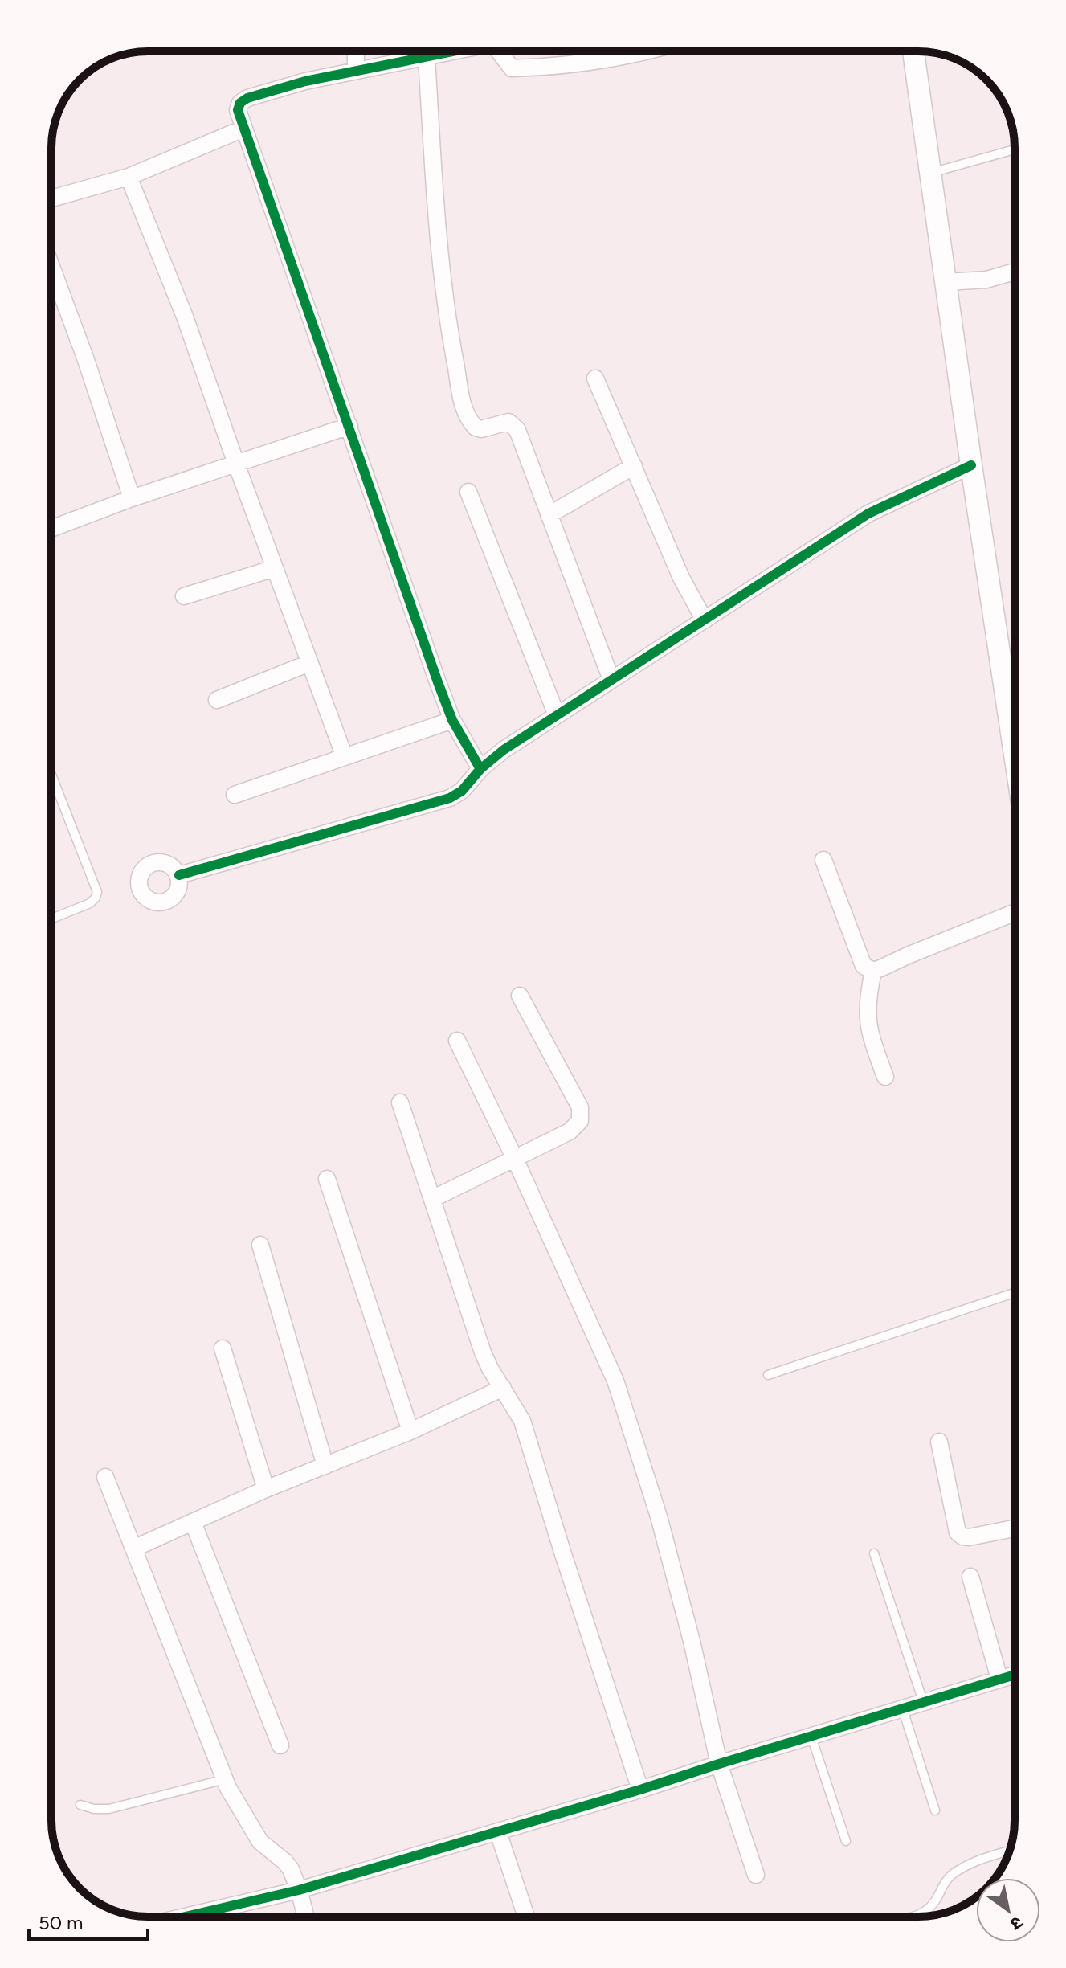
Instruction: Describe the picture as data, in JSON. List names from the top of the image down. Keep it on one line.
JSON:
{"scale_bar":"50 m","north":"bottom right"}
